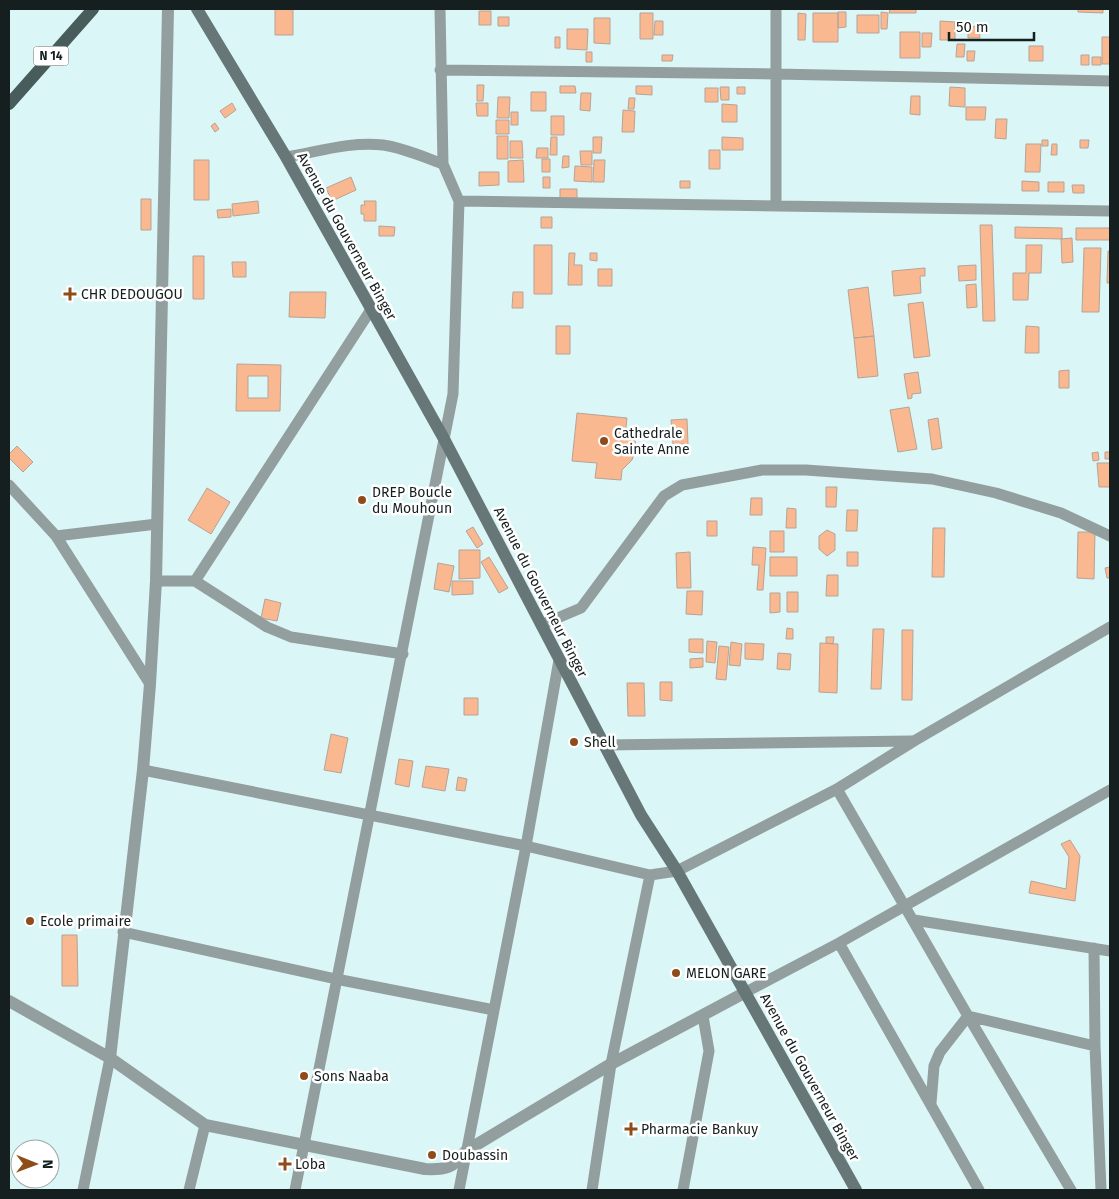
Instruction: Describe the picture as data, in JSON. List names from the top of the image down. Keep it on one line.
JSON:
{"streets":{"main road":["N 14","Avenue du Gouverneur Binger"]},"places":{"health":["CHR DEDOUGOU","Pharmacie Bankuy","Loba"],"other":["Cathedrale Sainte Anne","DREP Boucle du Mouhoun","Shell","Ecole primaire","MELON GARE","Sons Naaba","Doubassin"]},"scale_bar":"50 m","north":"right"}
